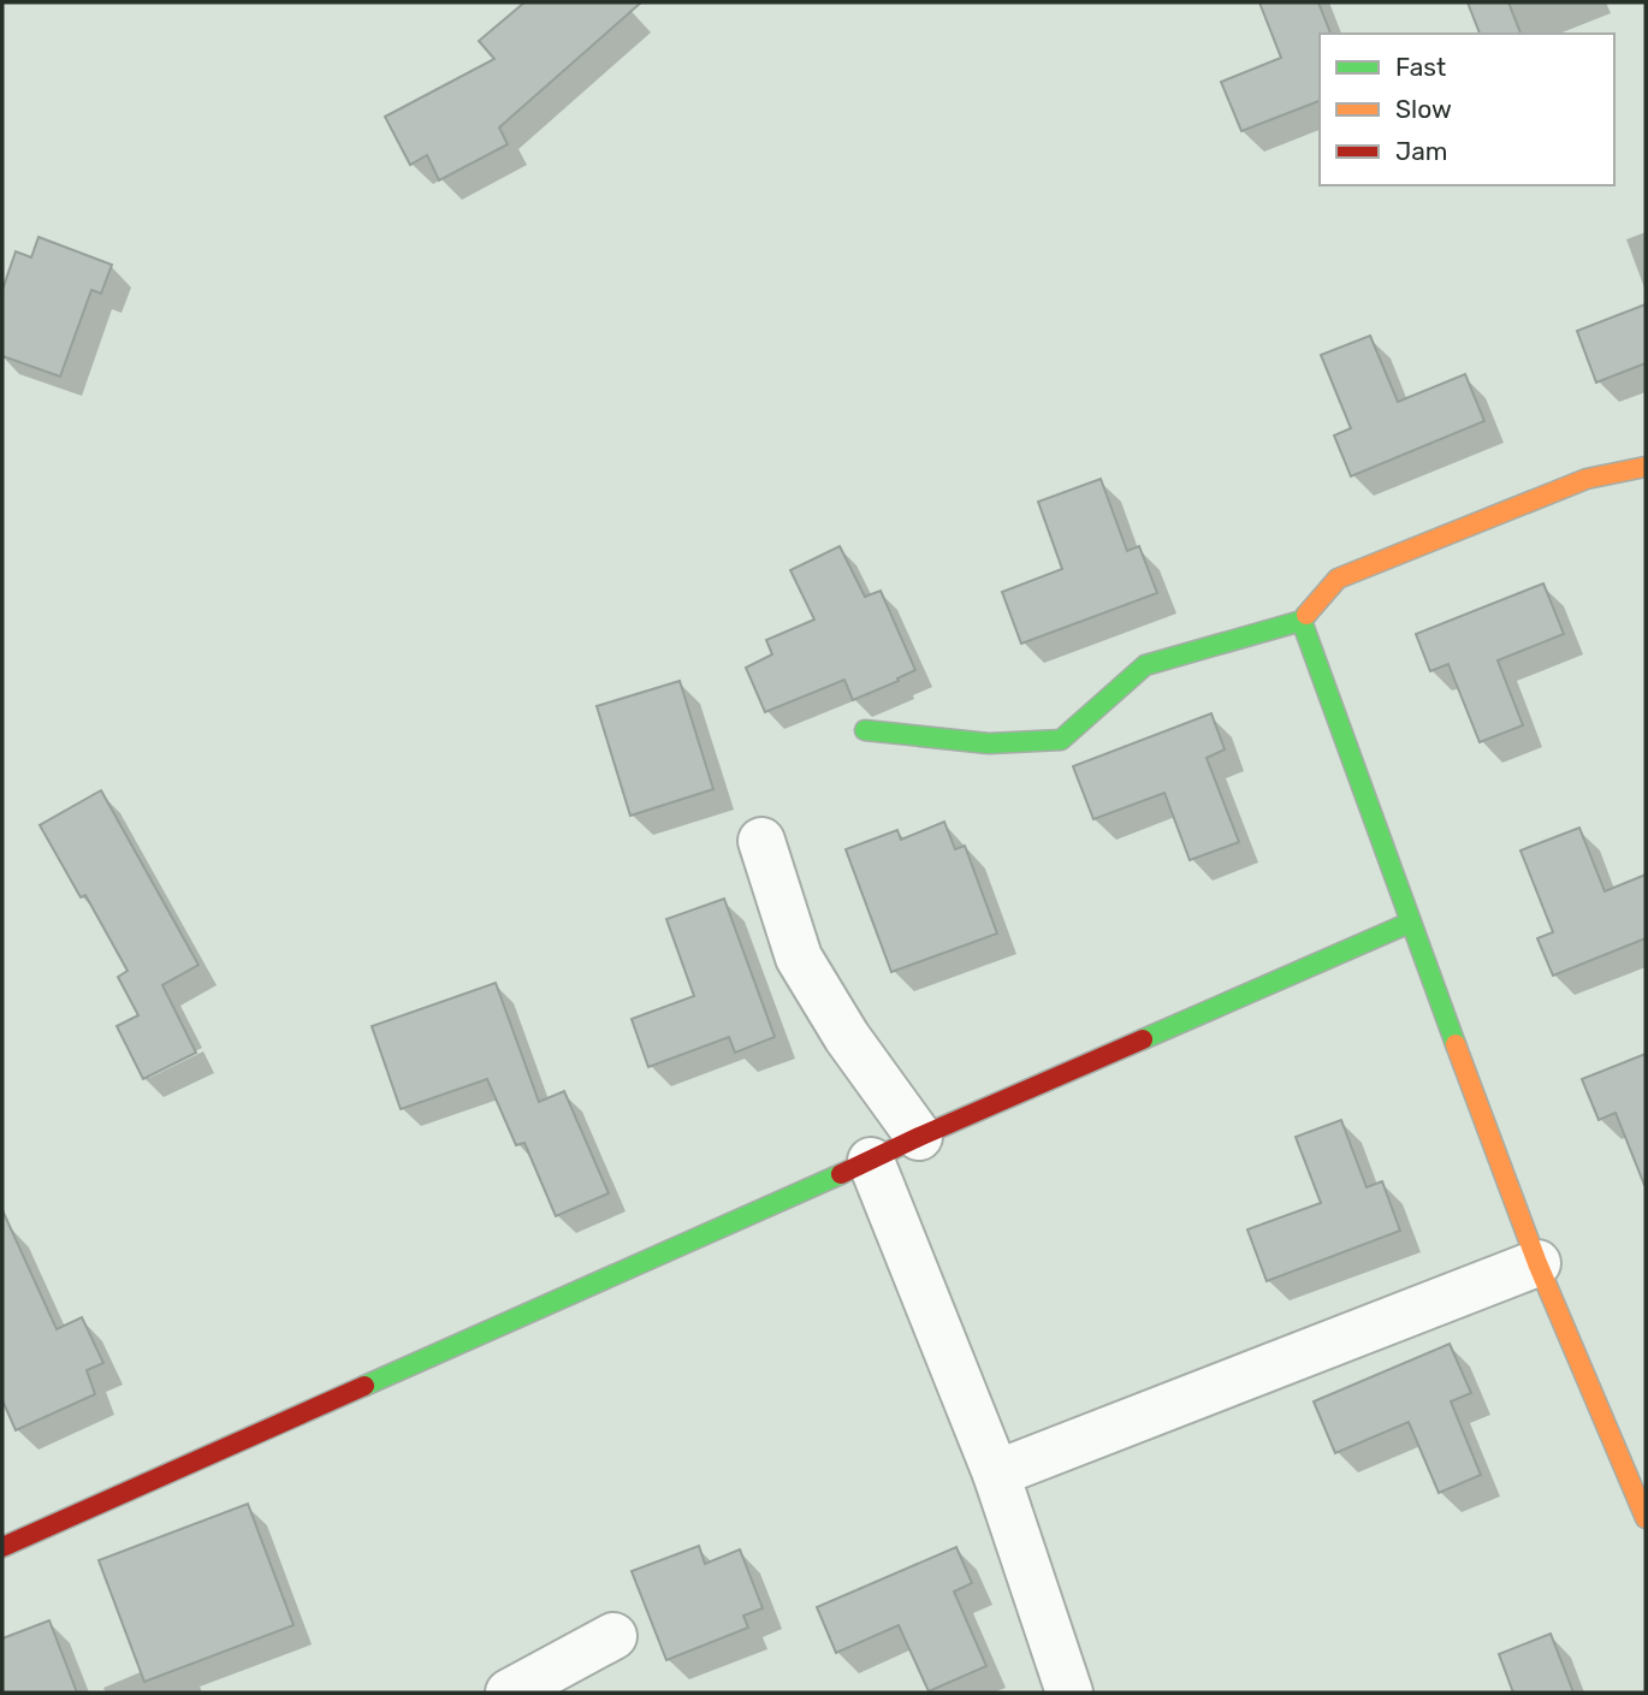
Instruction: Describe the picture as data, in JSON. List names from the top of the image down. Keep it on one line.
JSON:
{"legend":["Fast","Slow","Jam"]}
